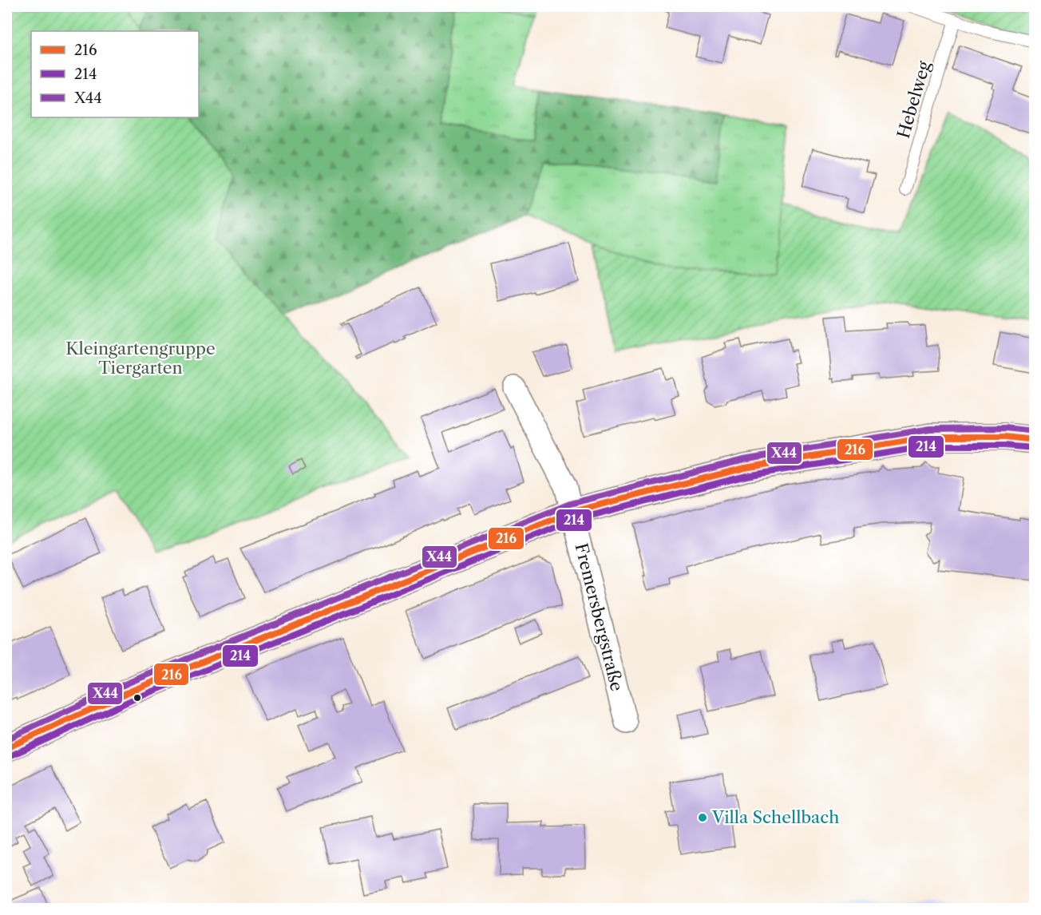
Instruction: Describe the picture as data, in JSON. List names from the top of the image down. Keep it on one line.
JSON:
{"streets":{"street":["Fremersbergstraße"],"lane":["Hebelweg"]},"parks":["Kleingartengruppe Tiergarten"],"places":["Villa Schellbach"],"lines":["transit line X44","transit line 216","transit line 214"],"legend":["216","214","X44"]}
